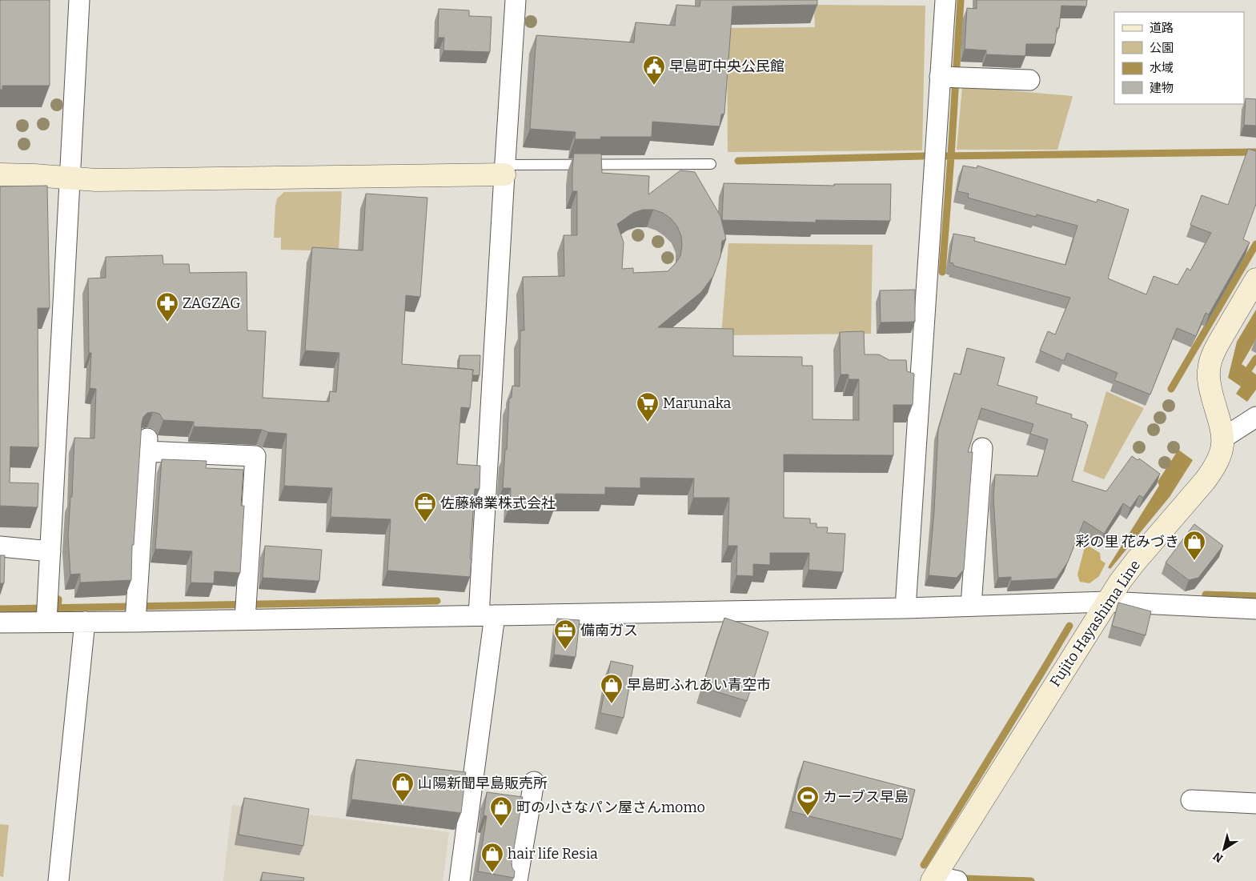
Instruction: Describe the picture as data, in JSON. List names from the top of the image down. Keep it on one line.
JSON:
{"streets":{"main road":["Fujito Hayashima Line"]},"places":{"public building":["早島町中央公民館"],"pharmacy":["ZAGZAG"],"supermarket":["Marunaka"],"office":["佐藤綿業株式会社","備南ガス"],"shop":["彩の里 花みづき","早島町ふれあい青空市","山陽新聞早島販売所","町の小さなパン屋さんmomo","hair life Resia"],"sports":["カーブス早島"]},"legend":["道路","公園","水域","建物"],"north":"bottom left"}
